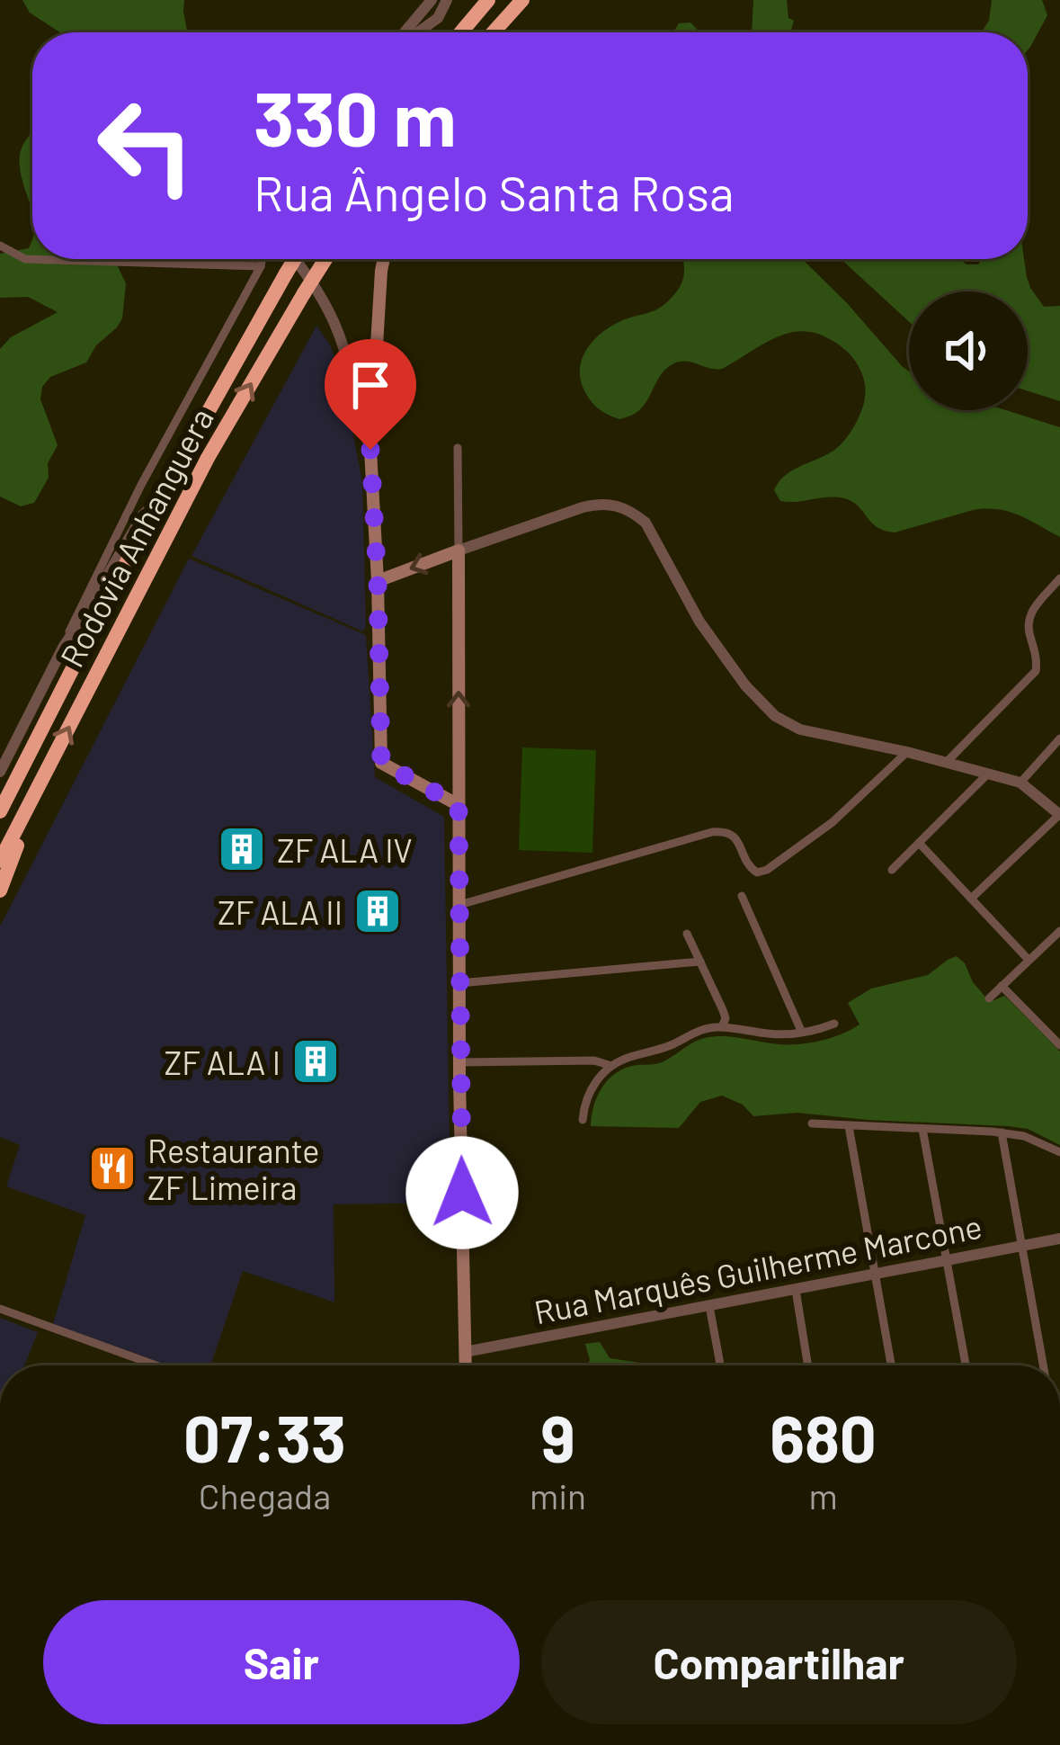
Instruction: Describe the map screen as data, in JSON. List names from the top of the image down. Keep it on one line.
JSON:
{"streets":{"highway":["Rodovia Anhanguera"],"street":["Rua Marquês Guilherme Marcone"]},"places":{"building":["ZF ALA IV","ZF ALA II","ZF ALA I"],"restaurant":["Restaurante ZF Limeira"]},"page":{"turn":["330 m","Rua Ângelo Santa Rosa"],"eta":["07:33","Chegada","9","min","680","m"],"buttons":["Sair","Compartilhar"]}}
